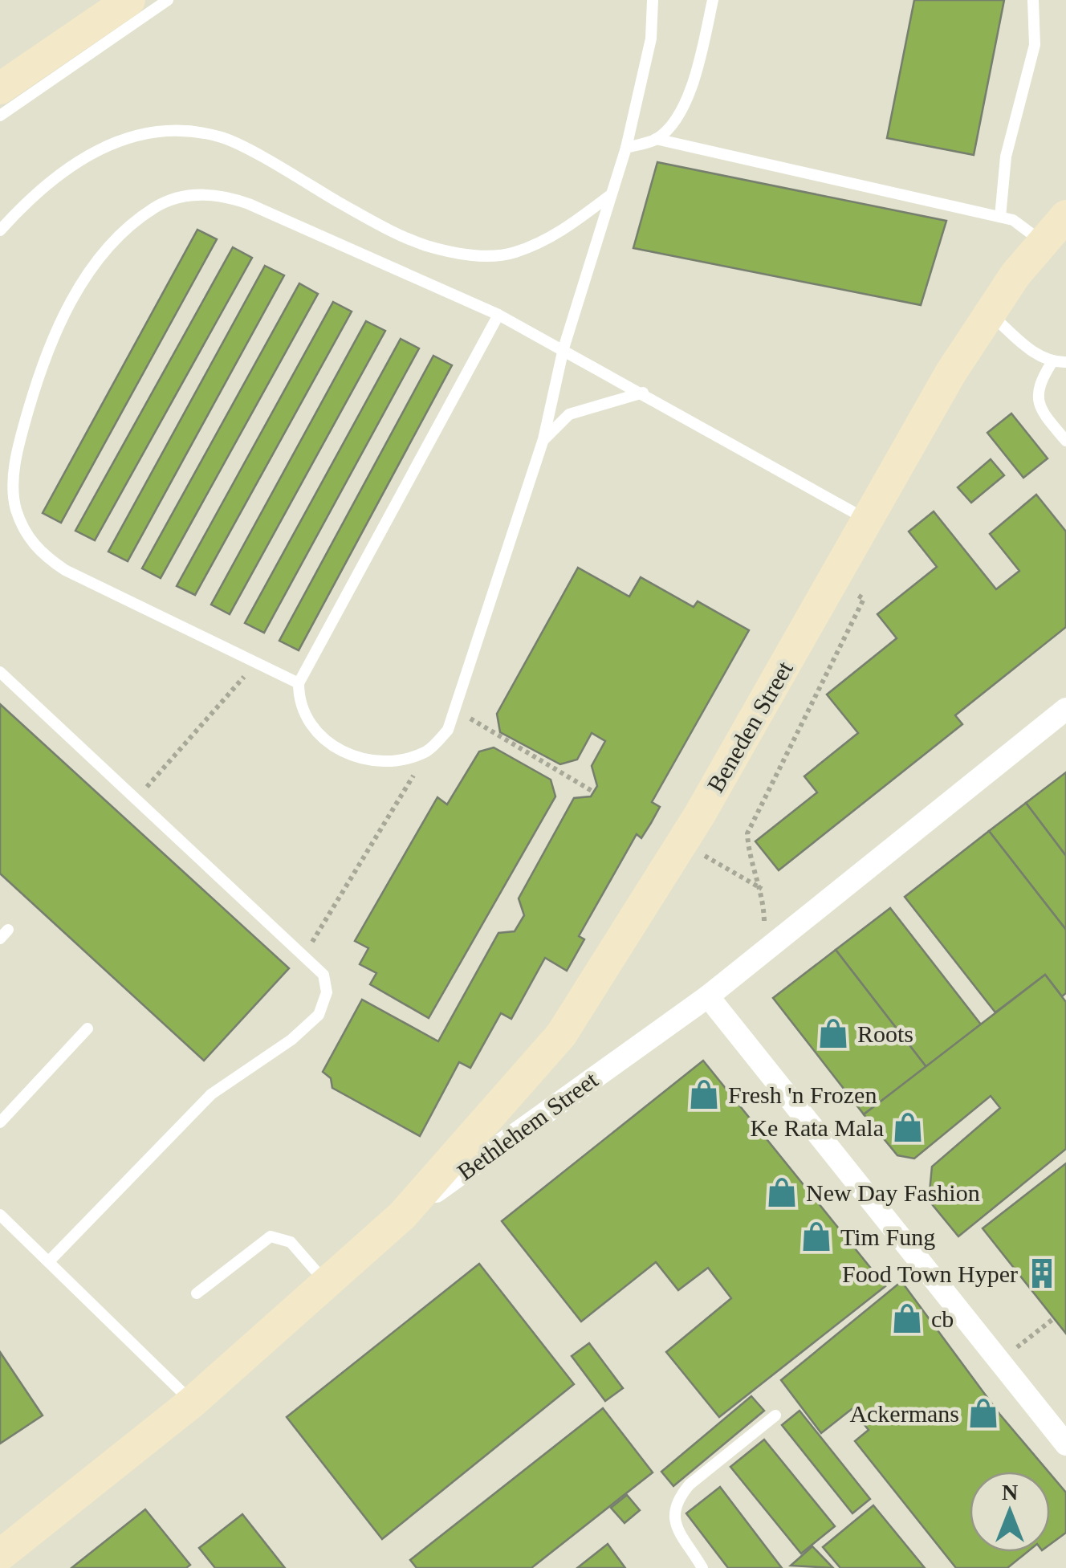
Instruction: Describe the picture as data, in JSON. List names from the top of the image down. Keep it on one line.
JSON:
{"streets":{"main road":["Beneden Street","Bethlehem Street"]},"crossings":[["Beneden Street","Bethlehem Street"]],"places":{"shop":["Roots","Fresh 'n Frozen","Ke Rata Mala","New Day Fashion","Tim Fung","cb","Ackermans"],"building":["Food Town Hyper"]},"north":"top"}
